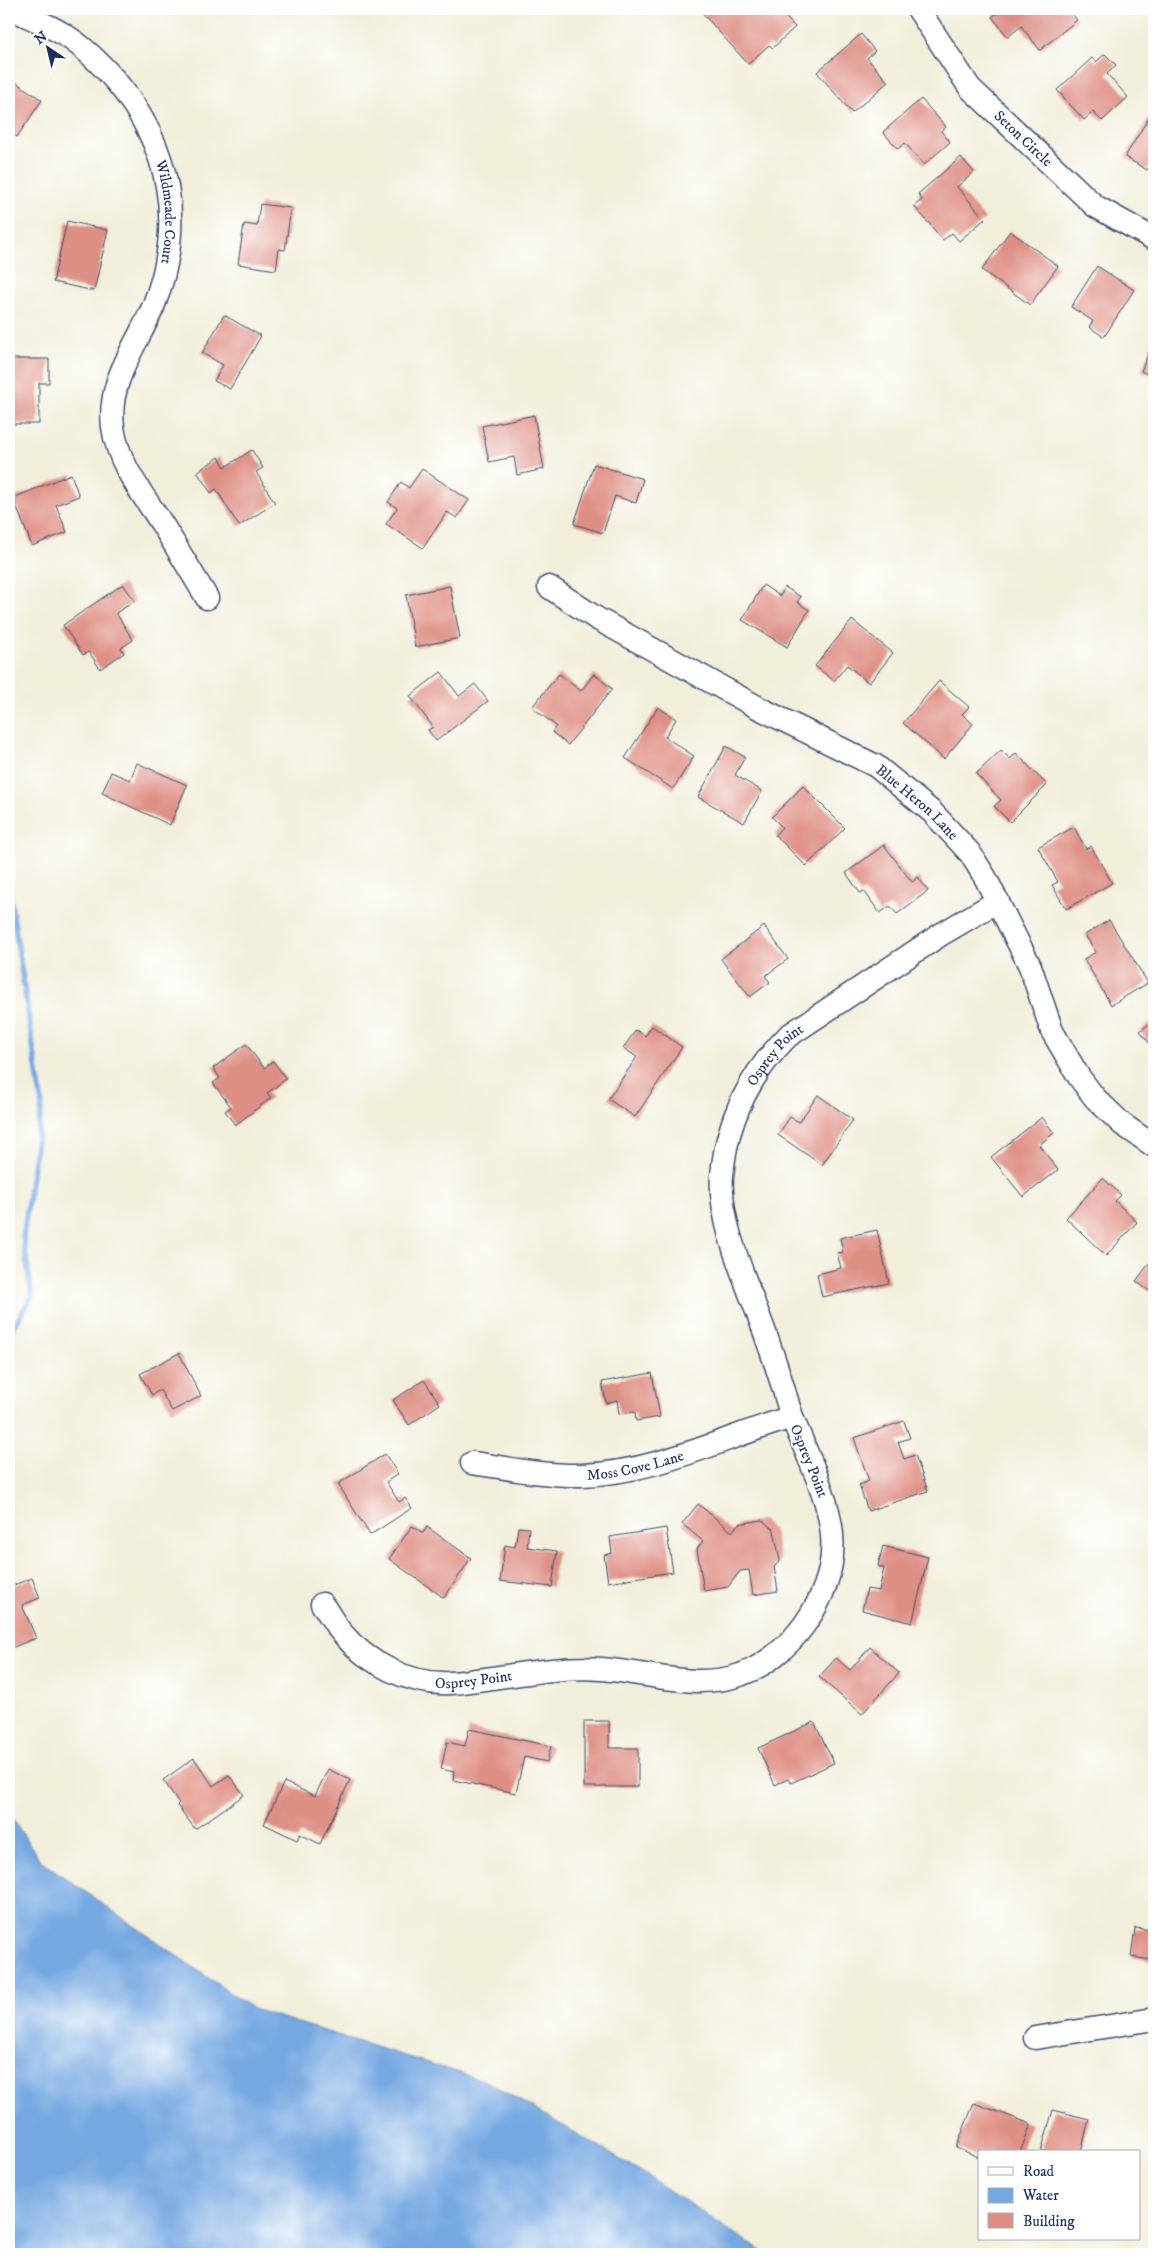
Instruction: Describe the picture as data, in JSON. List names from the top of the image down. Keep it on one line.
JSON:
{"streets":{"street":["Seton Circle","Wildmeade Court","Blue Heron Lane","Osprey Point","Moss Cove Lane"]},"crossings":[["Blue Heron Lane","Osprey Point"],["Osprey Point","Moss Cove Lane"]],"legend":["Road","Water","Building"],"north":"top left"}
